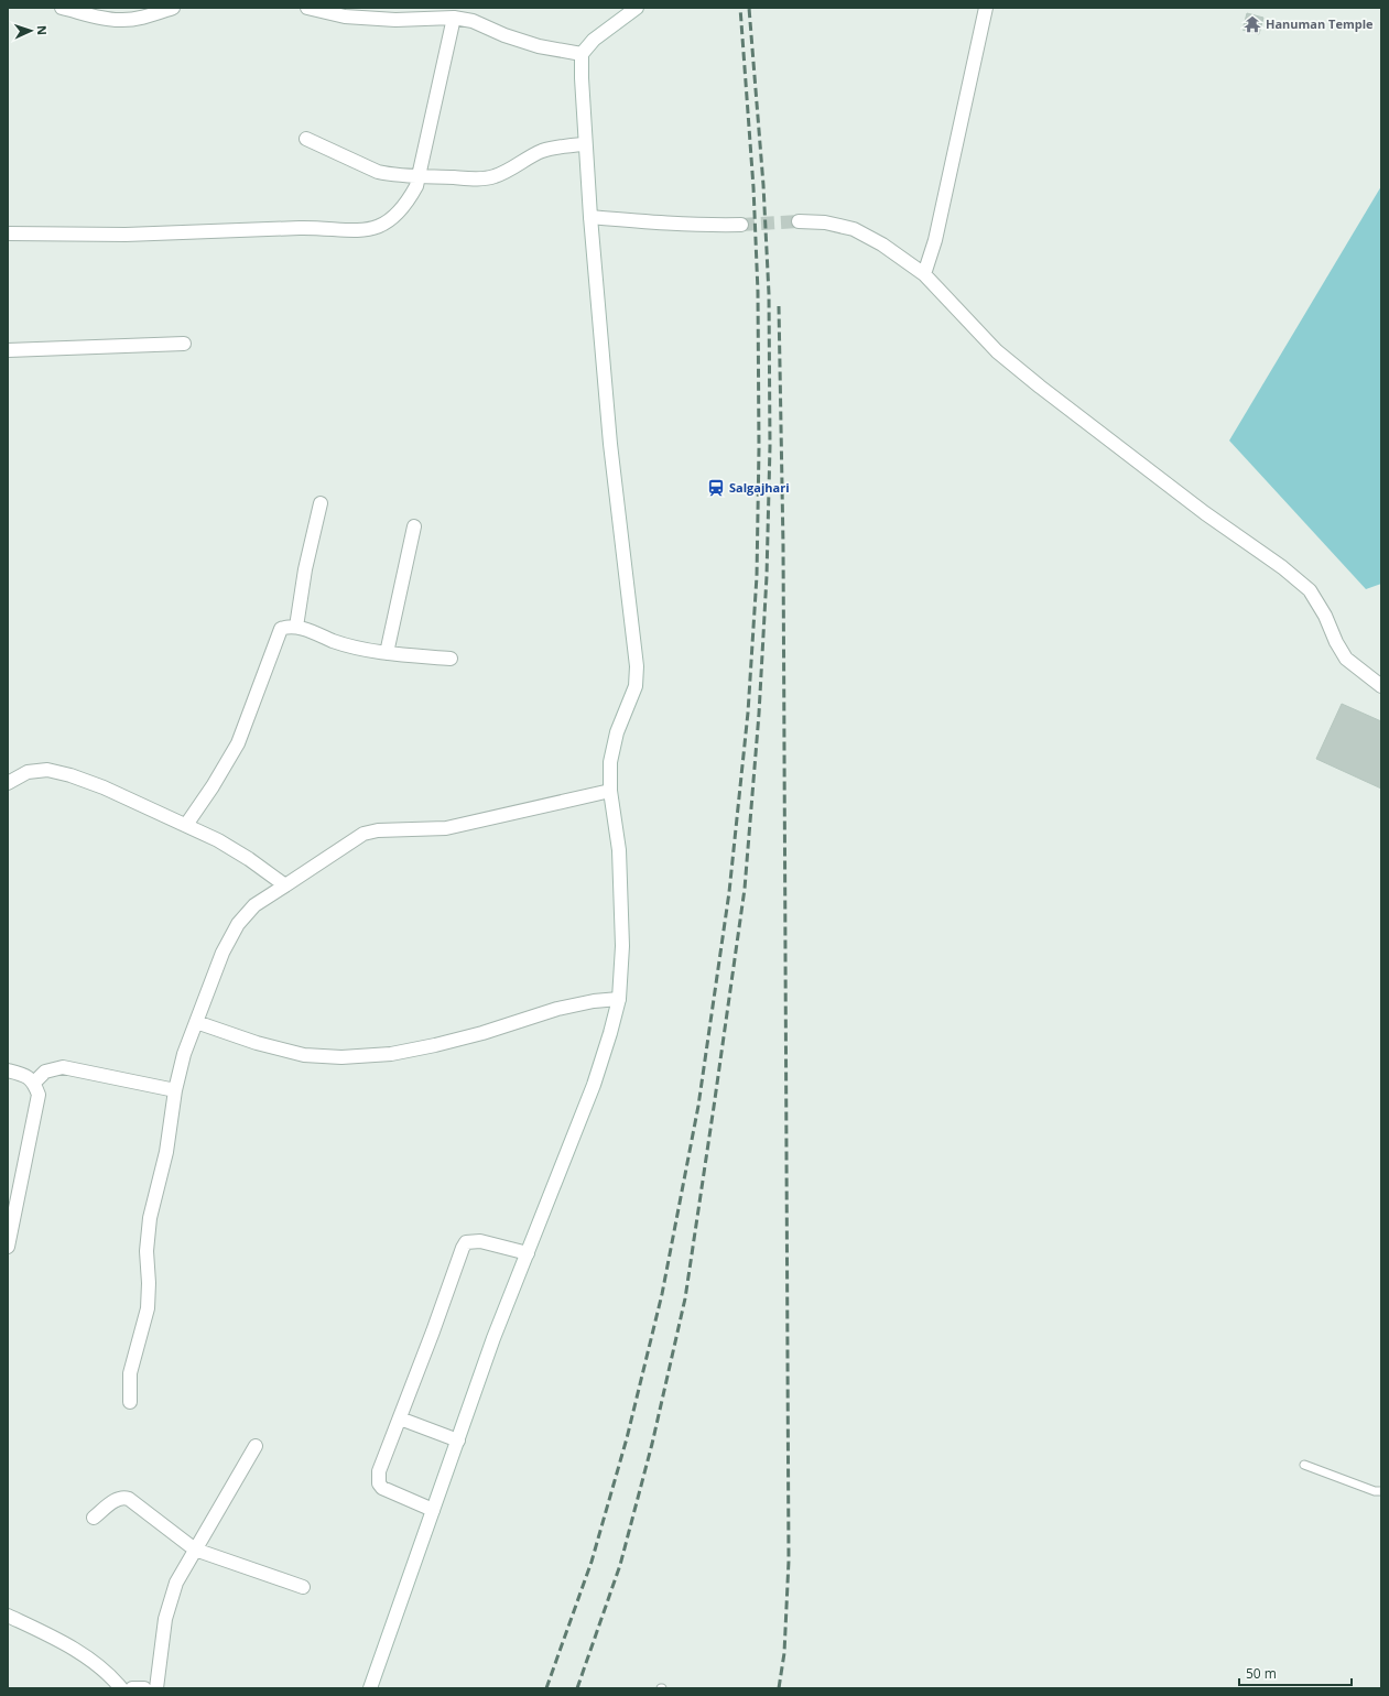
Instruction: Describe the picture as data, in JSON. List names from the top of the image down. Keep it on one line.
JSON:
{"places":{"temple":["Hanuman Temple"],"station":["Salgajhari"]},"scale_bar":"50 m","north":"right"}
